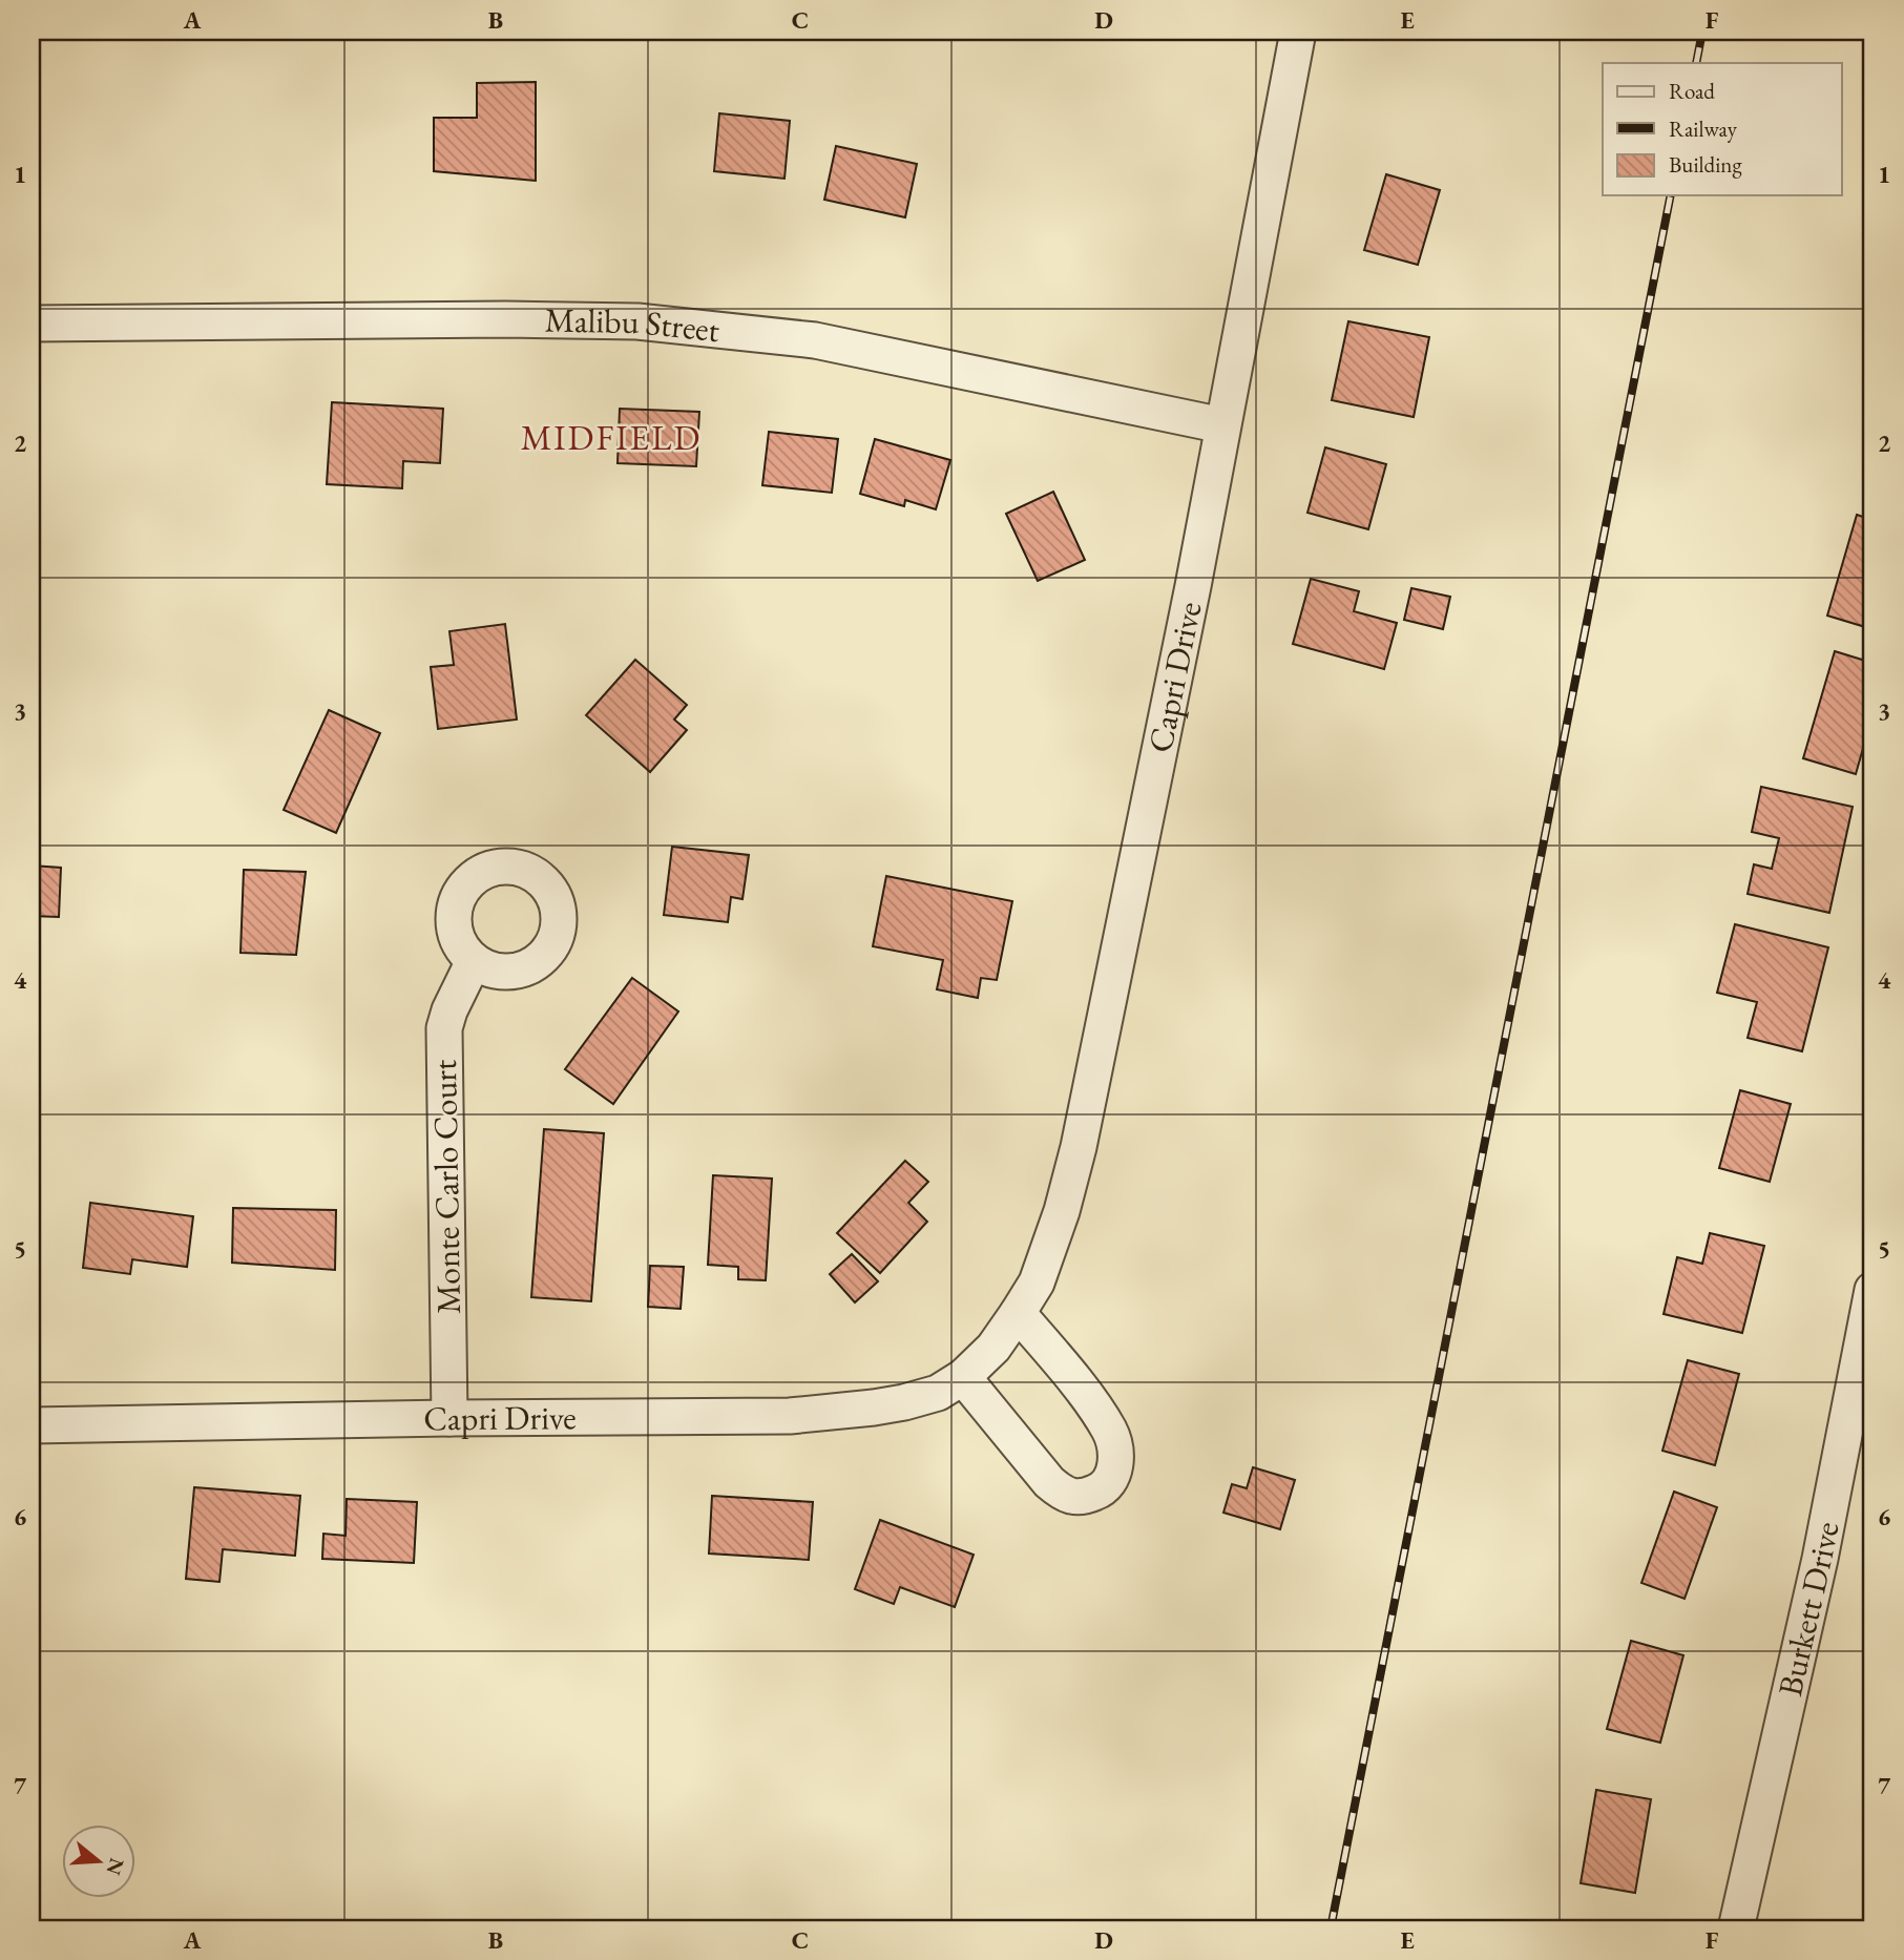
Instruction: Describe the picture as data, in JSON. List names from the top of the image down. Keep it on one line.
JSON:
{"streets":{"street":["Malibu Street","Capri Drive","Monte Carlo Court","Burkett Drive"]},"crossings":[["Malibu Street","Capri Drive"],["Capri Drive","Monte Carlo Court"]],"districts":["MIDFIELD"],"legend":["Road","Railway","Building"],"north":"right","grid":{"columns":["A","B","C","D","E","F"],"rows":["1","2","3","4","5","6","7"]}}
